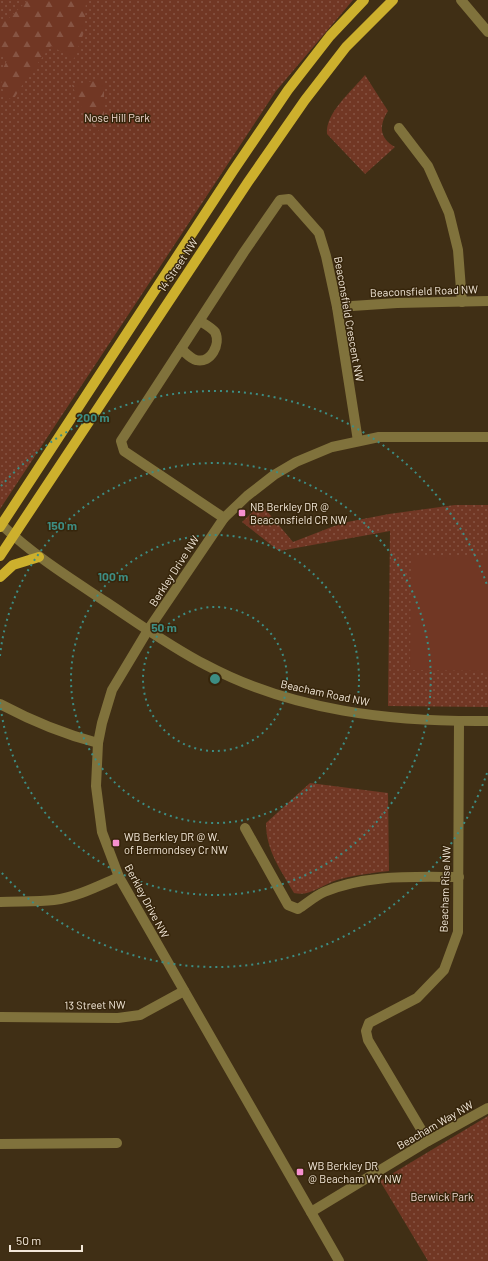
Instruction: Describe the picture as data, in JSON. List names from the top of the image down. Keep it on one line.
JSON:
{"streets":{"main road":["14 Street NW"],"street":["Beaconsfield Road NW","Beaconsfield Crescent NW","Berkley Drive NW","Beacham Road NW","Beacham Rise NW","13 Street NW","Beacham Way NW"]},"crossings":[["14 Street NW","Beacham Road NW"],["Beaconsfield Road NW","Beaconsfield Crescent NW"],["Beaconsfield Crescent NW","Berkley Drive NW"],["Berkley Drive NW","Beacham Road NW"],["Berkley Drive NW","13 Street NW"],["Berkley Drive NW","Beacham Way NW"],["Beacham Road NW","Beacham Rise NW"],["Beacham Rise NW","Beacham Way NW"]],"parks":["Nose Hill Park","Berwick Park"],"places":{"transit":["NB Berkley DR @ Beaconsfield CR NW","WB Berkley DR @ W. of Bermondsey Cr NW","WB Berkley DR @ Beacham WY NW"]},"scale_bar":"50 m","rings":["200 m","150 m","100 m","50 m"]}
